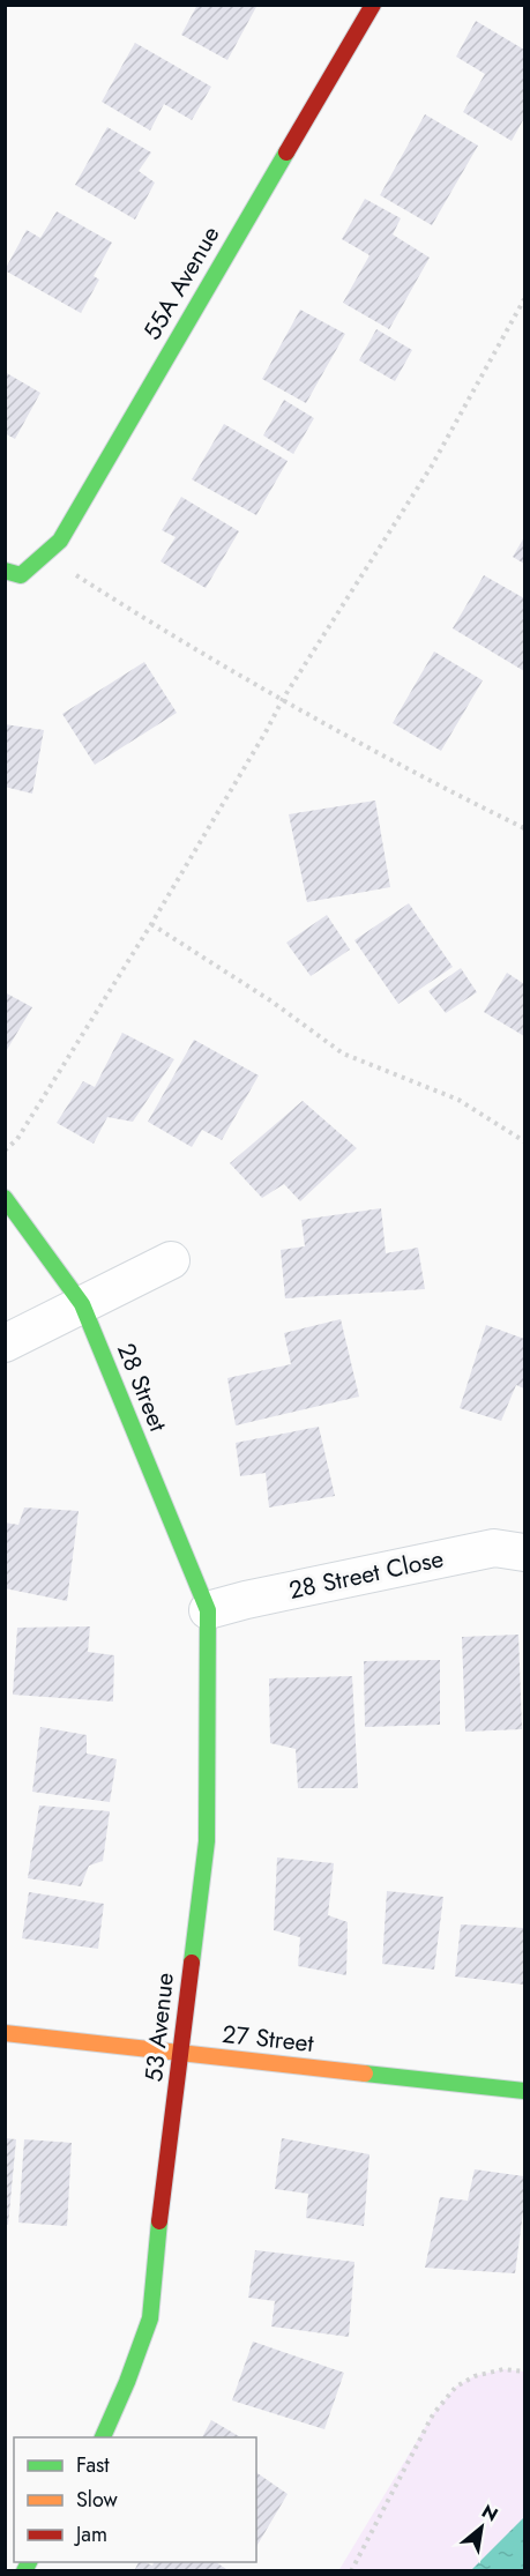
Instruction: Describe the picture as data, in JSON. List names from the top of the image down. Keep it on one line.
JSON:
{"streets":{"street":["55A Avenue","28 Street","28 Street Close","53 Avenue","27 Street"]},"crossings":[["28 Street","28 Street Close"],["28 Street","53 Avenue"],["28 Street Close","53 Avenue"],["53 Avenue","27 Street"]],"legend":["Fast","Slow","Jam"],"north":"top right"}
